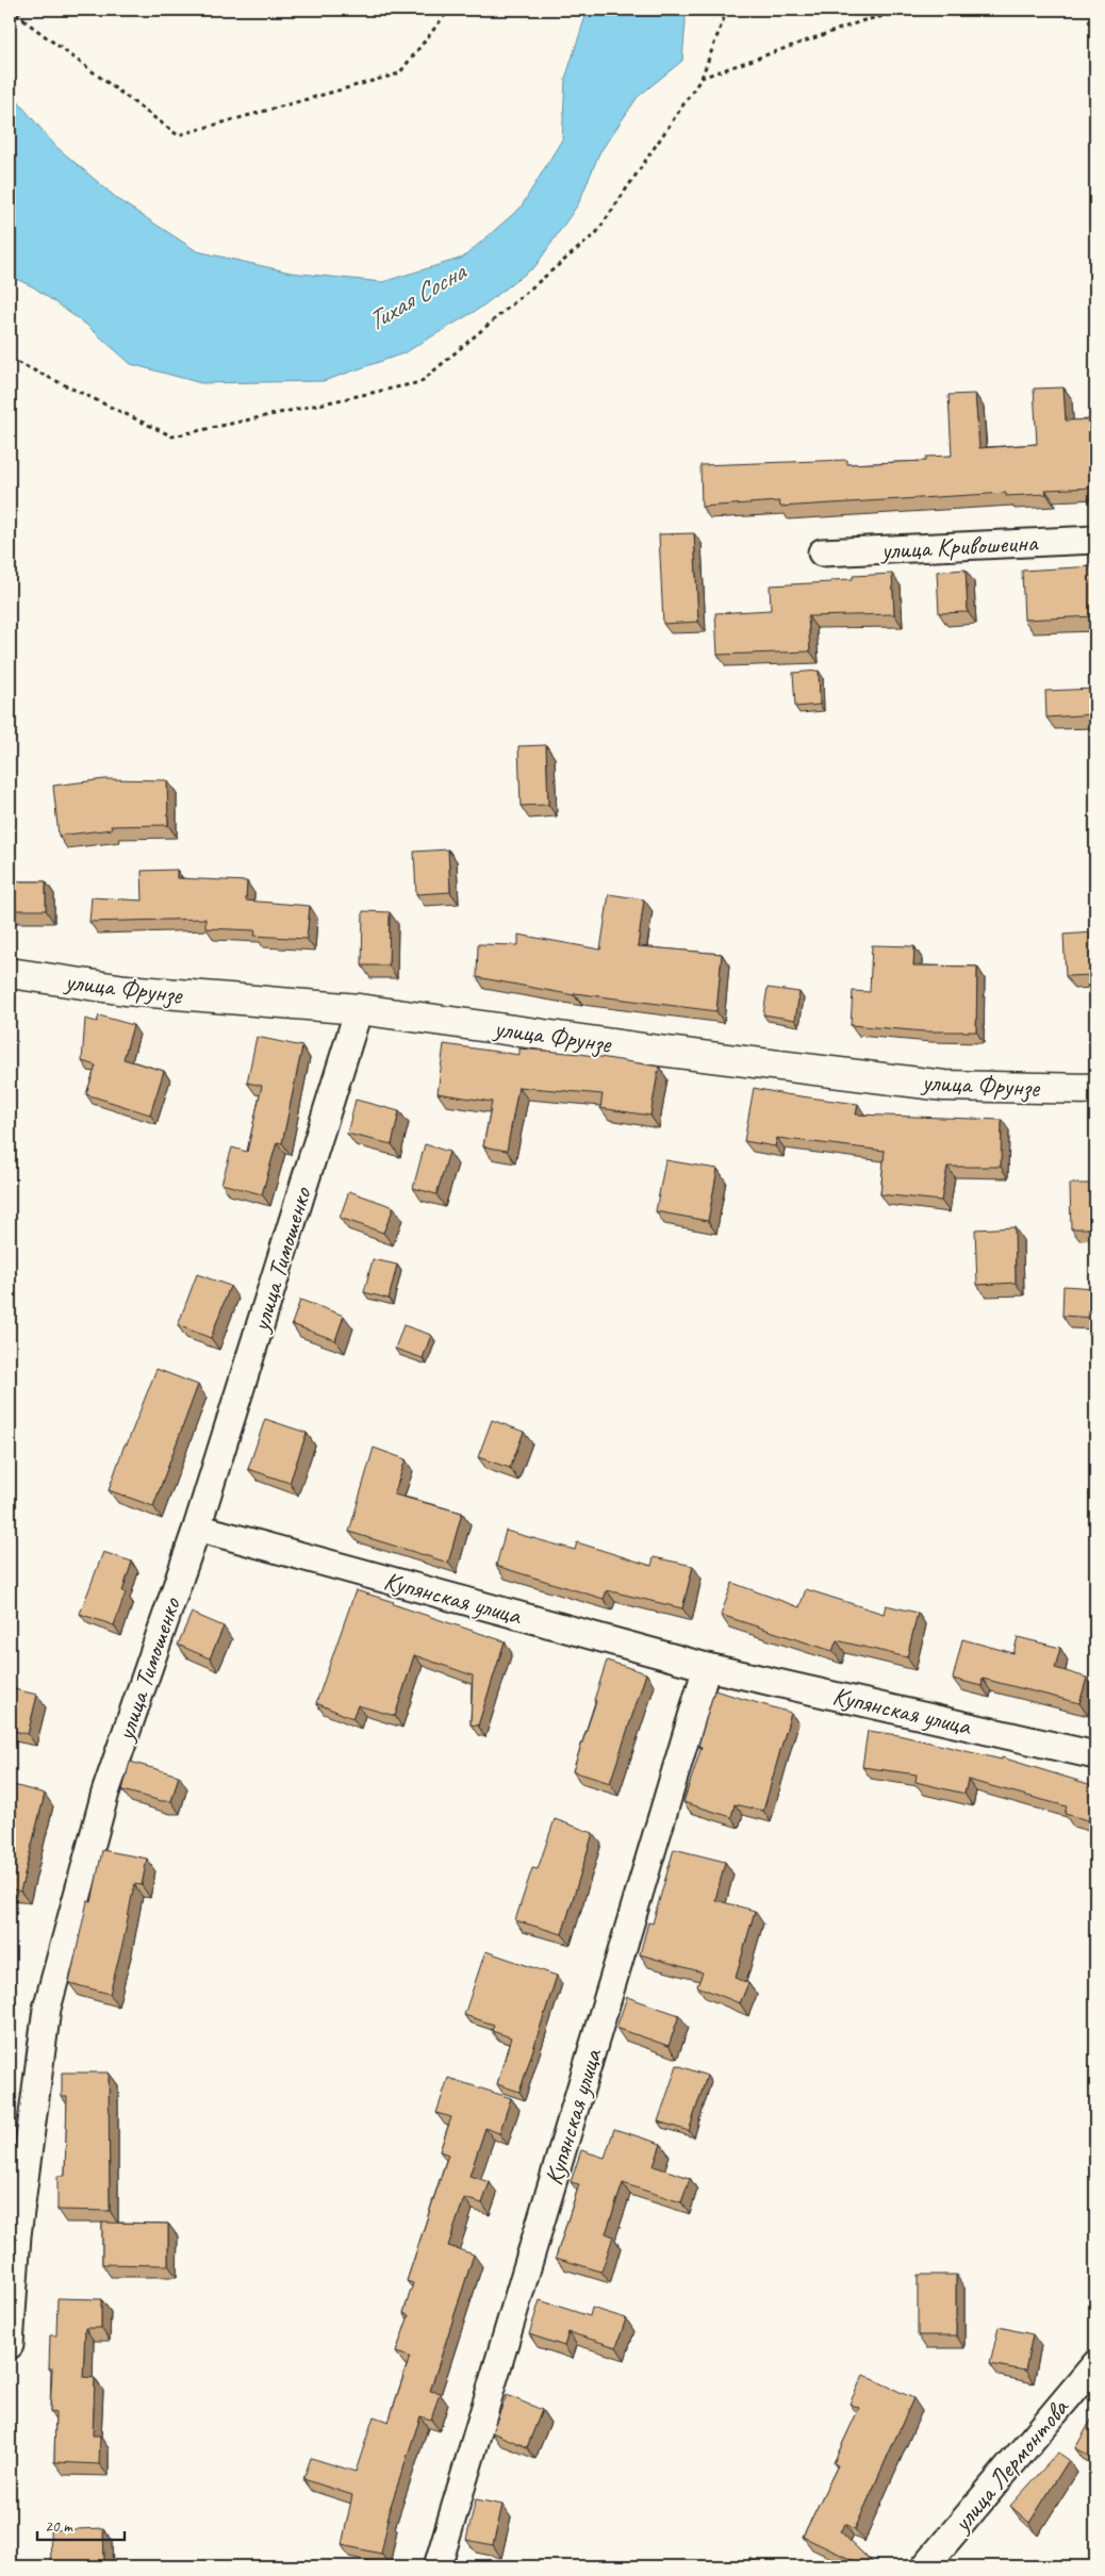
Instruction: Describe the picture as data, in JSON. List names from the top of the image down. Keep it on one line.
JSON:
{"streets":{"street":["улица Кривошеина","улица Фрунзе","улица Тимошенко","Купянская улица","улица Лермонтова"]},"crossings":[["улица Фрунзе","улица Тимошенко"],["улица Тимошенко","Купянская улица"]],"water":["Тихая Сосна"],"scale_bar":"20 m"}
